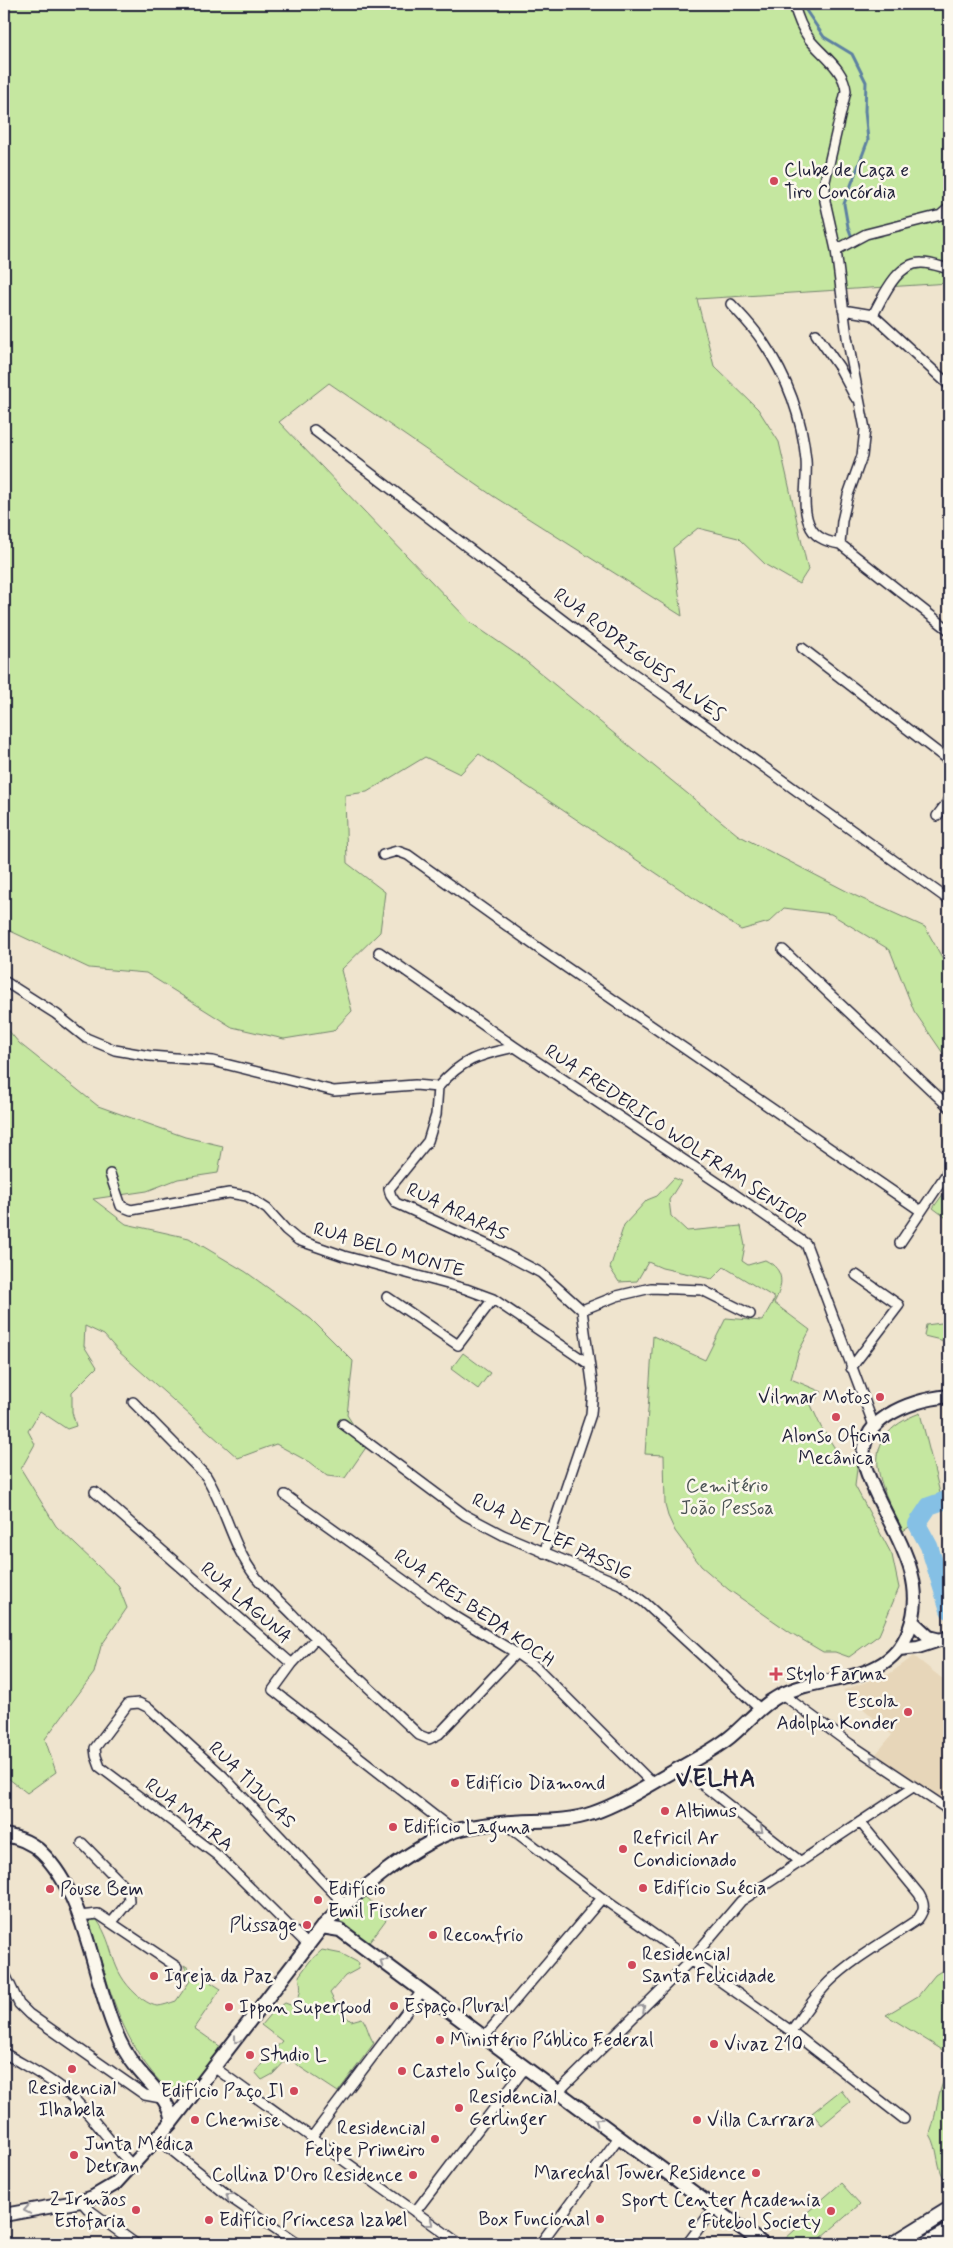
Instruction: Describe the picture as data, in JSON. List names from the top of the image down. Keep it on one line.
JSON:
{"streets":{"street":["RUA RODRIGUES ALVES","RUA FREDERICO WOLFRAM SENIOR","RUA ARARAS","RUA BELO MONTE","RUA DETLEF PASSIG","RUA LAGUNA","RUA FREI BEDA KOCH","RUA TIJUCAS","RUA MAFRA"]},"crossings":[["RUA FREDERICO WOLFRAM SENIOR","RUA ARARAS"],["RUA TIJUCAS","RUA MAFRA"]],"districts":["VELHA"],"parks":["Cemitério João Pessoa"],"places":{"other":["Clube de Caça e Tiro Concórdia","Vilmar Motos","Alonso Oficina Mecânica","Escola Adolpho Konder","Edifício Diamond","Altimus","Edifício Laguna","Refricil Ar Condicionado","Edifício Suécia","Pouse Bem","Edifício Emil Fischer","Plissage","Reconfrio","Residencial Santa Felicidade","Igreja da Paz","Espaço Plural","Ippon Superfood","Ministério Público Federal","Vivaz 210","Studio L","Residencial Ilhabela","Castelo Suíço","Edifício Paço II","Residencial Gerlinger","Chemise","Villa Carrara","Residencial Felipe Primeiro","Junta Médica Detran","Marechal Tower Residence","Collina D'Oro Residence","2 Irmãos Estofaria","Sport Center Academia e Futebol Society","Box Funcional","Edifício Princesa Izabel"],"health":["Stylo Farma"]}}
